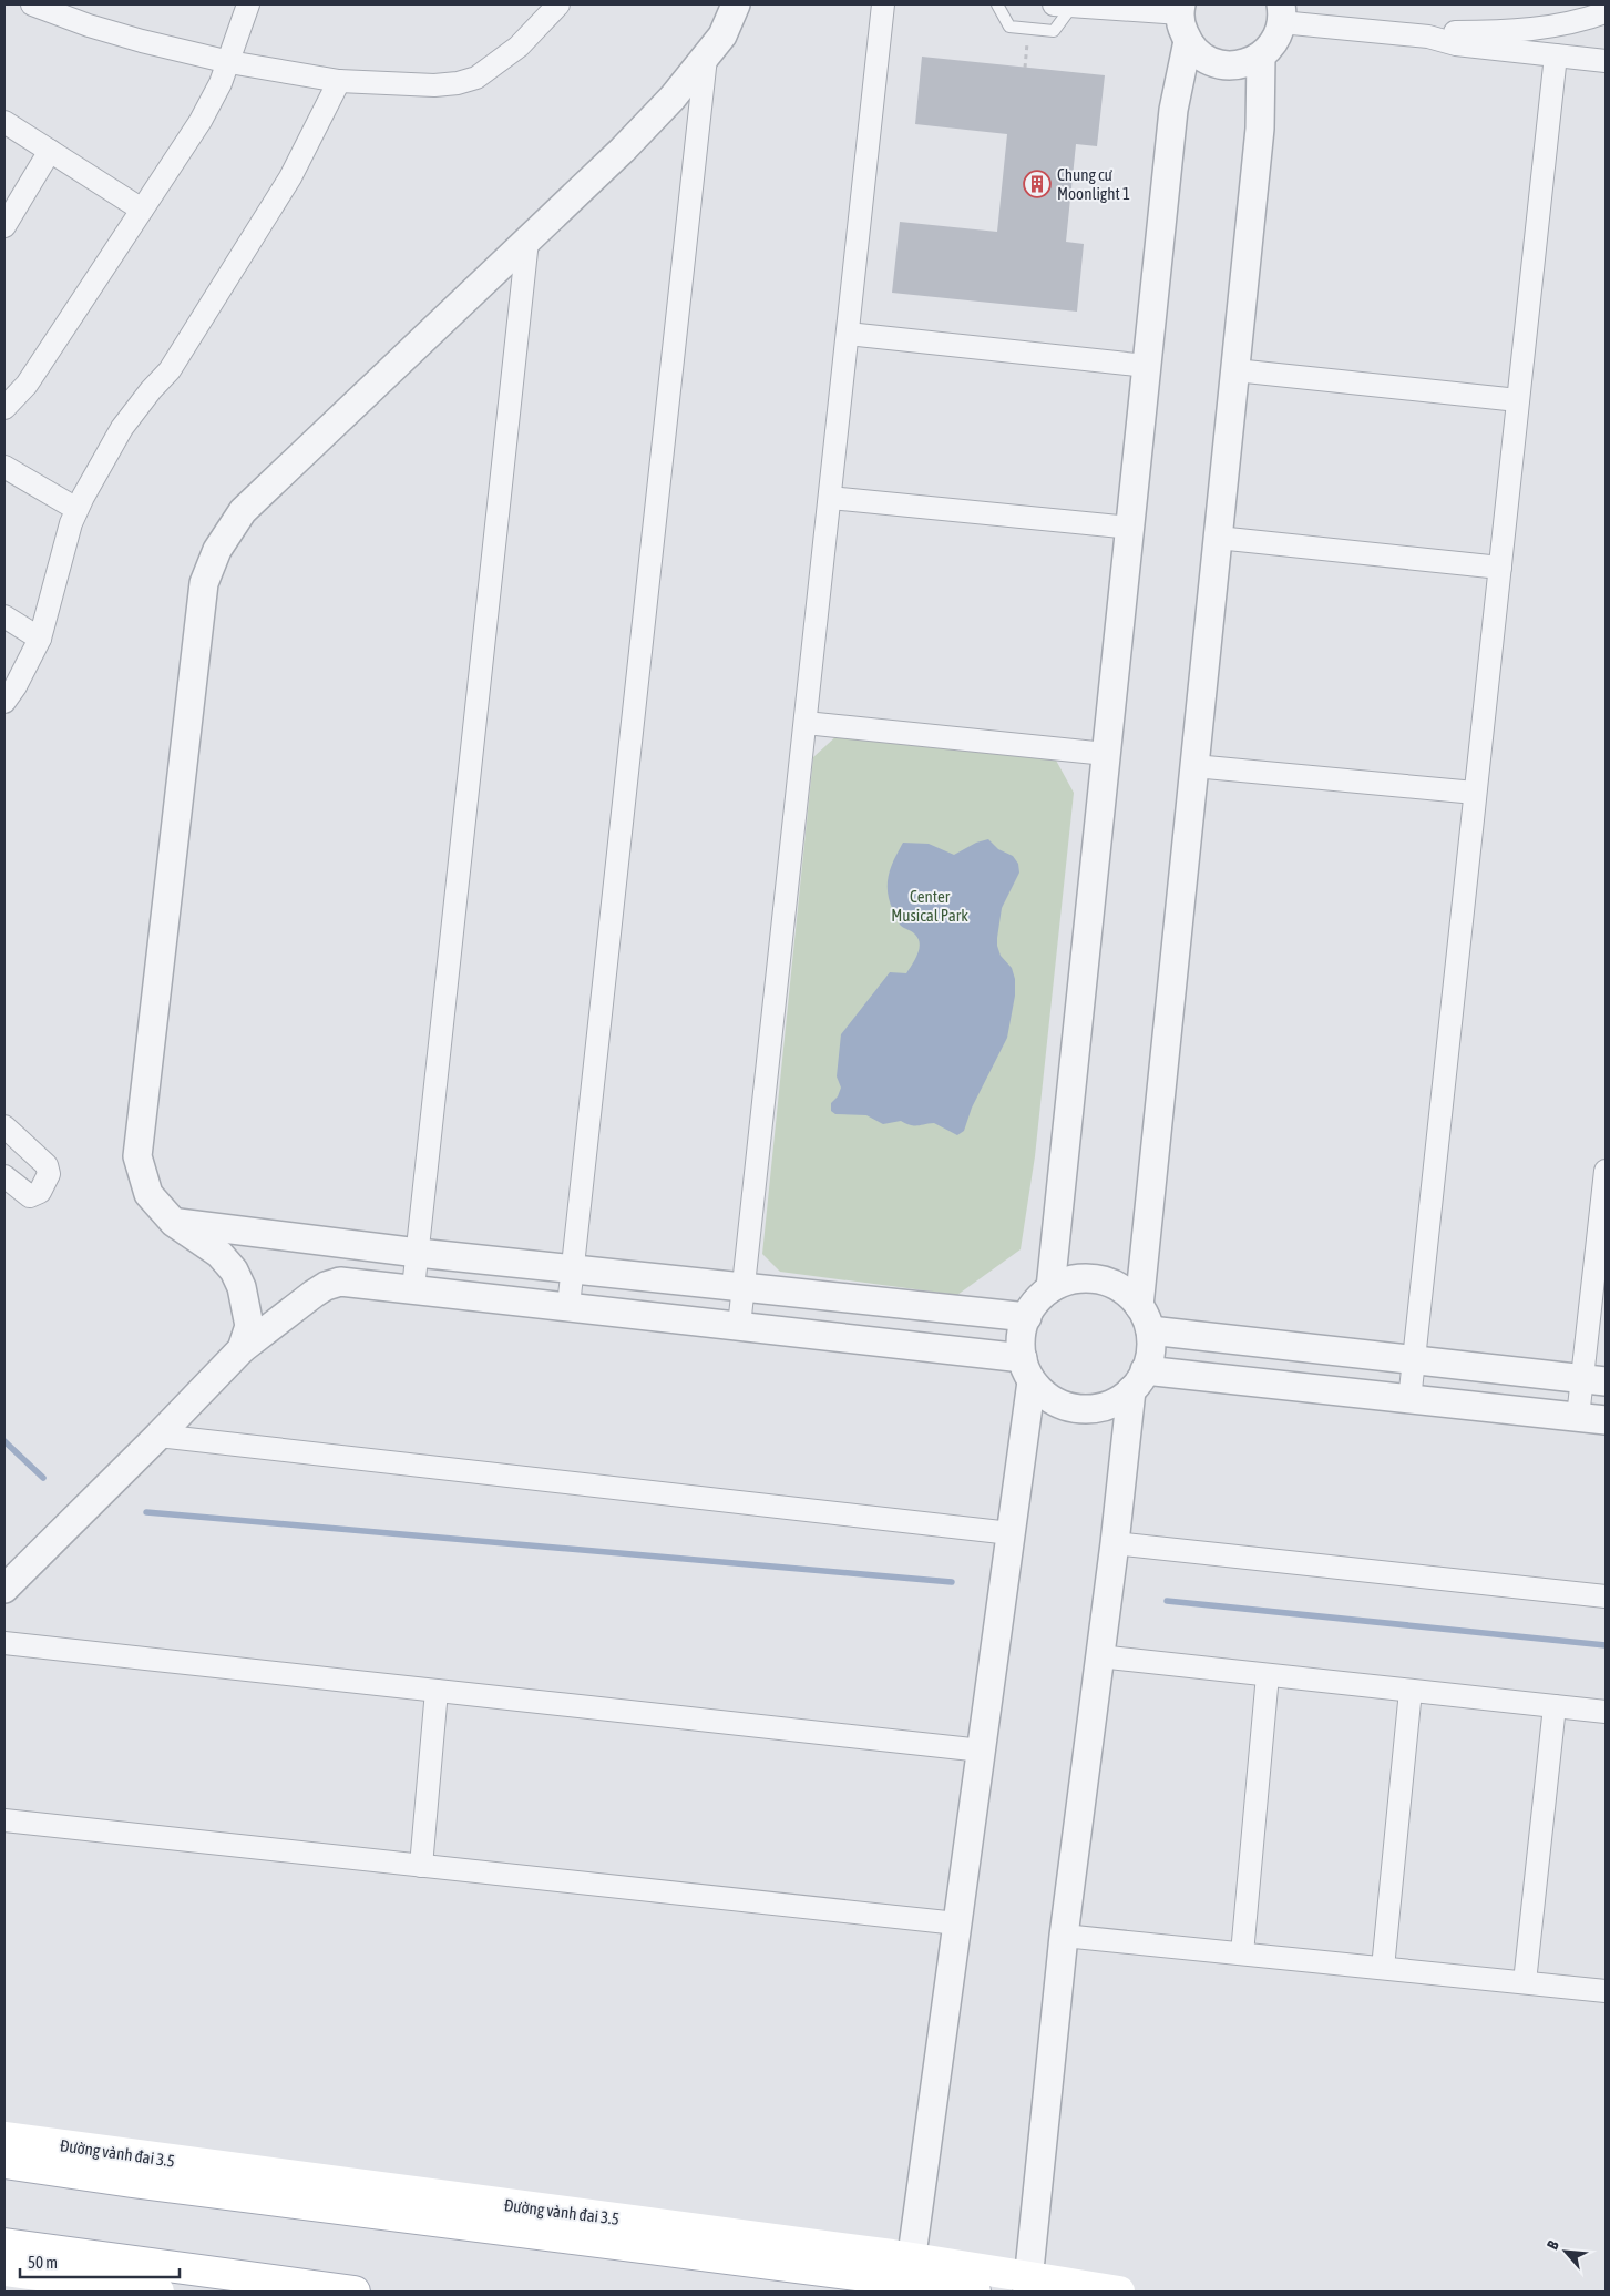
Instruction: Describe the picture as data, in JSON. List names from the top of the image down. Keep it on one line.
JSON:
{"streets":{"main road":["Đường vành đai 3.5"]},"parks":["Center Musical Park"],"places":{"building":["Chung cư Moonlight 1"]},"scale_bar":"50 m","north":"top left"}
